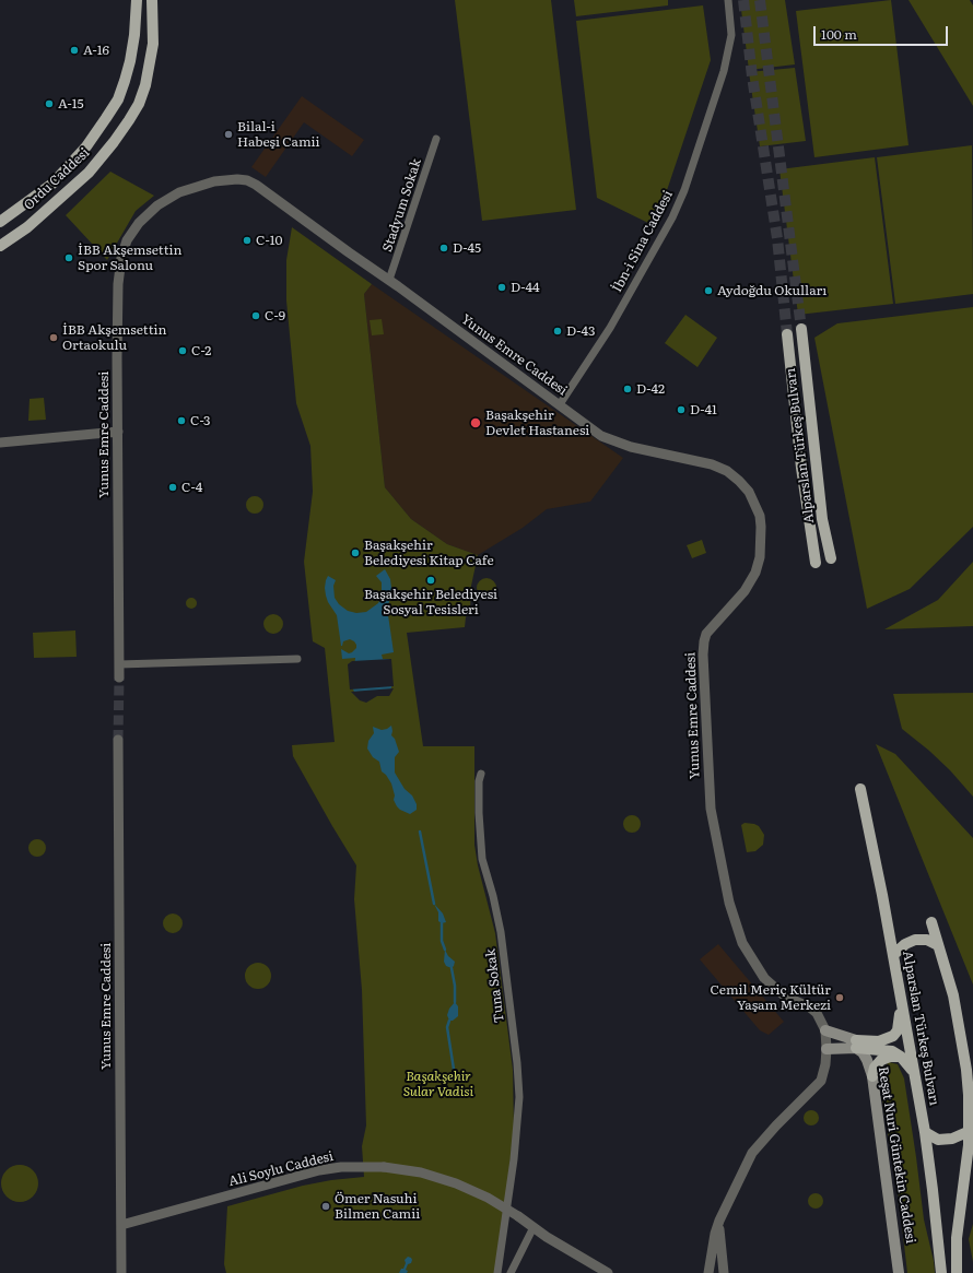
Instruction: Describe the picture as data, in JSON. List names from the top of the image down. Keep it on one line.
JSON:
{"streets":{"main road":["Ordu Caddesi","Alparslan Türkeş Bulvarı","Reşat Nuri Güntekin Caddesi"],"street":["Stadyum Sokak","İbn-i Sina Caddesi","Yunus Emre Caddesi","Tuna Sokak","Ali Soylu Caddesi"]},"crossings":[["Stadyum Sokak","Yunus Emre Caddesi"],["İbn-i Sina Caddesi","Yunus Emre Caddesi"],["Yunus Emre Caddesi","Ali Soylu Caddesi"]],"parks":["Başakşehir Sular Vadisi"],"places":["A-16","A-15","Bilal-i Habeşi Camii","C-10","D-45","İBB Akşemsettin Spor Salonu","D-44","Aydoğdu Okulları","C-9","D-43","İBB Akşemsettin Ortaokulu","C-2","D-42","D-41","C-3","Başakşehir Devlet Hastanesi","C-4","Başakşehir Belediyesi Kitap Cafe","Başakşehir Belediyesi Sosyal Tesisleri","Cemil Meriç Kültür Yaşam Merkezi","Ömer Nasuhi Bilmen Camii"],"scale_bar":"100 m"}
